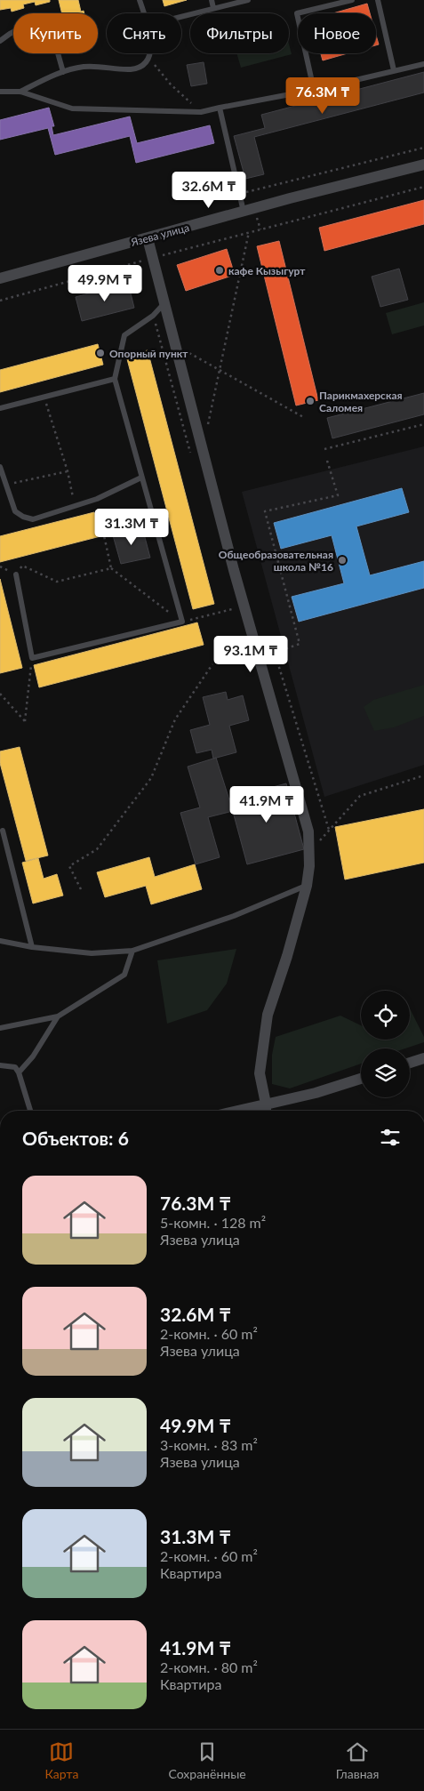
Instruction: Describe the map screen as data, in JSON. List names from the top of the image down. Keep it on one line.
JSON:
{"streets":{"street":["Язева улица"]},"places":["кафе Кызыгурт","Опорный пункт","Парикмахерская Саломея","Общеобразовательная школа №16"],"page":{"chip":["Купить","Снять","Фильтры","Новое"],"price":["76.3M ₸","32.6M ₸","49.9M ₸","31.3M ₸","93.1M ₸","41.9M ₸"],"heading":"Объектов: 6","list":[{"name":"76.3M ₸","note":"5-комн. · 128 m² · Язева улица"},{"name":"32.6M ₸","note":"2-комн. · 60 m² · Язева улица"},{"name":"49.9M ₸","note":"3-комн. · 83 m² · Язева улица"},{"name":"31.3M ₸","note":"2-комн. · 60 m² · Квартира"},{"name":"41.9M ₸","note":"2-комн. · 80 m² · Квартира"}],"tabs":["Карта","Сохранённые","Главная"]}}
